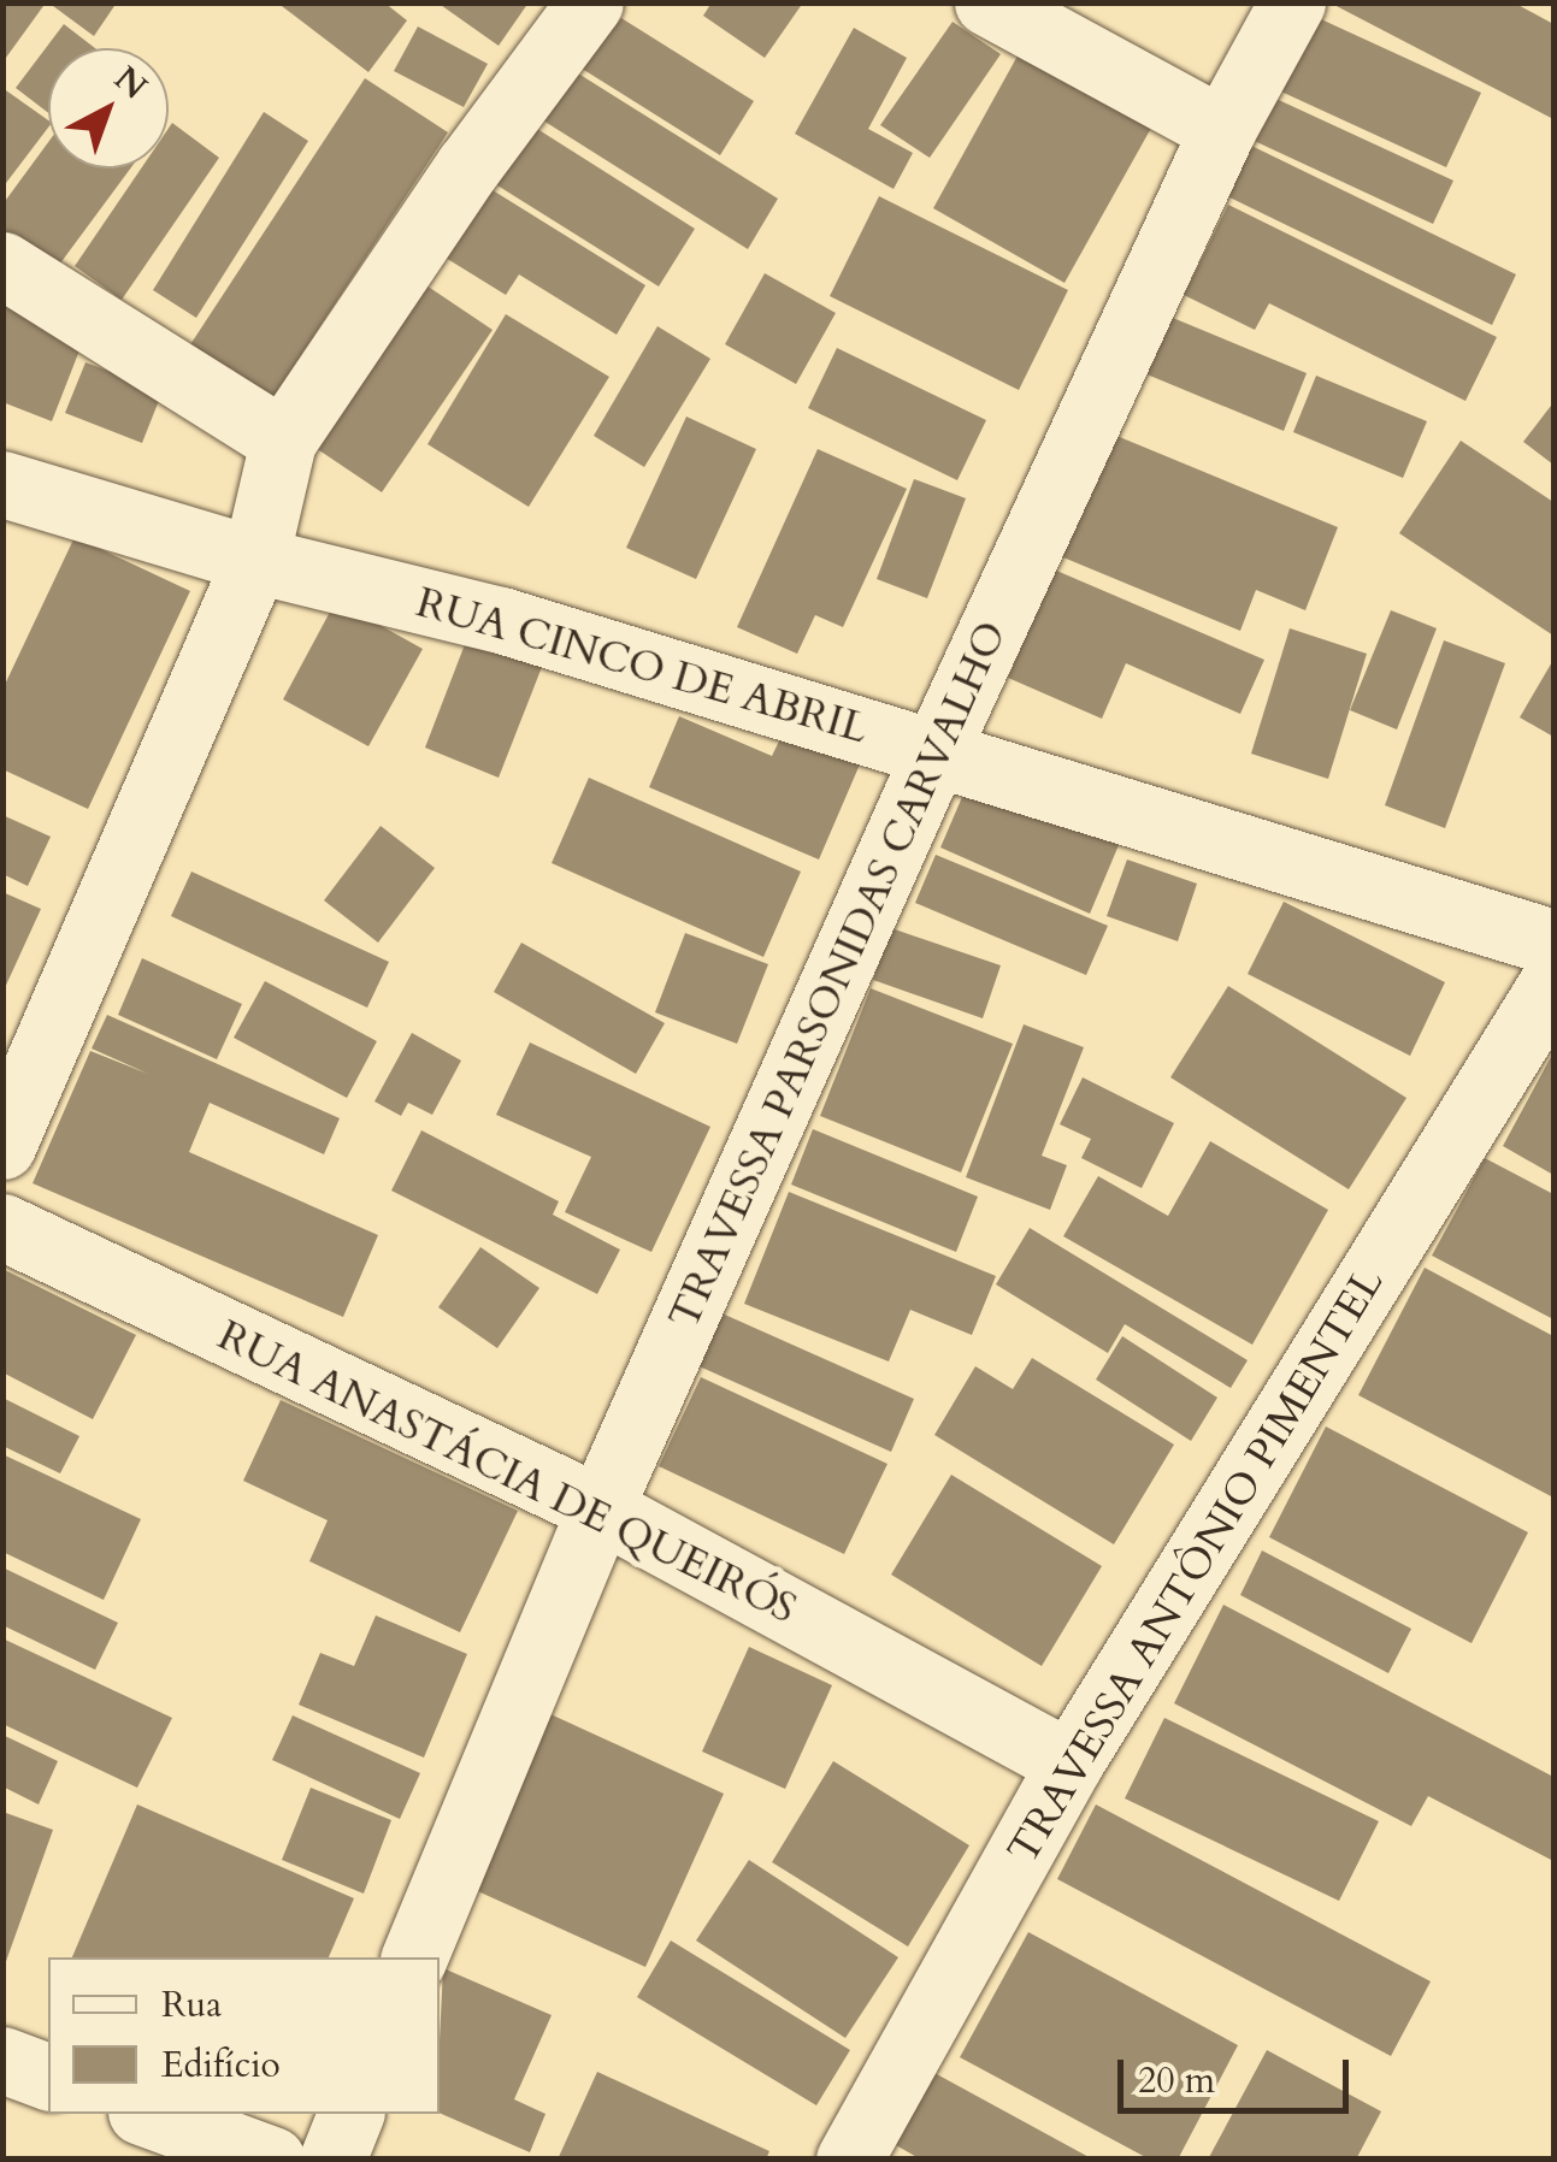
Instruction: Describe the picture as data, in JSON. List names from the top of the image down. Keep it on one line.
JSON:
{"streets":{"street":["RUA CINCO DE ABRIL","TRAVESSA PARSONIDAS CARVALHO","RUA ANASTÁCIA DE QUEIRÓS","TRAVESSA ANTÔNIO PIMENTEL"]},"crossings":[["RUA CINCO DE ABRIL","TRAVESSA PARSONIDAS CARVALHO"],["TRAVESSA PARSONIDAS CARVALHO","RUA ANASTÁCIA DE QUEIRÓS"],["RUA ANASTÁCIA DE QUEIRÓS","TRAVESSA ANTÔNIO PIMENTEL"]],"legend":["Rua","Edifício"],"scale_bar":"20 m","north":"top right"}
